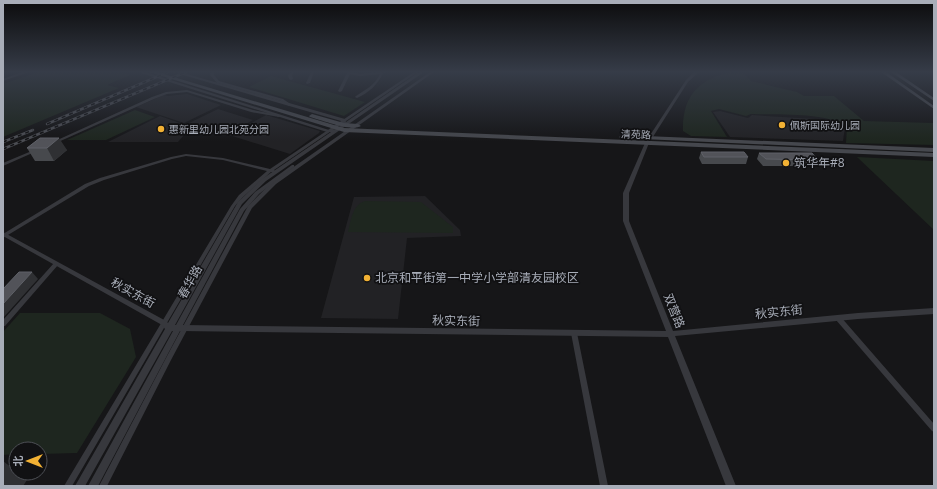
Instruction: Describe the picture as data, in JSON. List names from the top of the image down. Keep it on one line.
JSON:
{"streets":{"main road":["清苑路"],"street":["春华路","秋实东街","双营路"]},"crossings":[["清苑路","春华路"],["清苑路","双营路"],["春华路","秋实东街"],["秋实东街","双营路"]],"places":["佩斯国际幼儿园","惠新里幼儿园北苑分园","筑华年#8","北京和平街第一中学小学部清友园校区"],"north":"left"}
